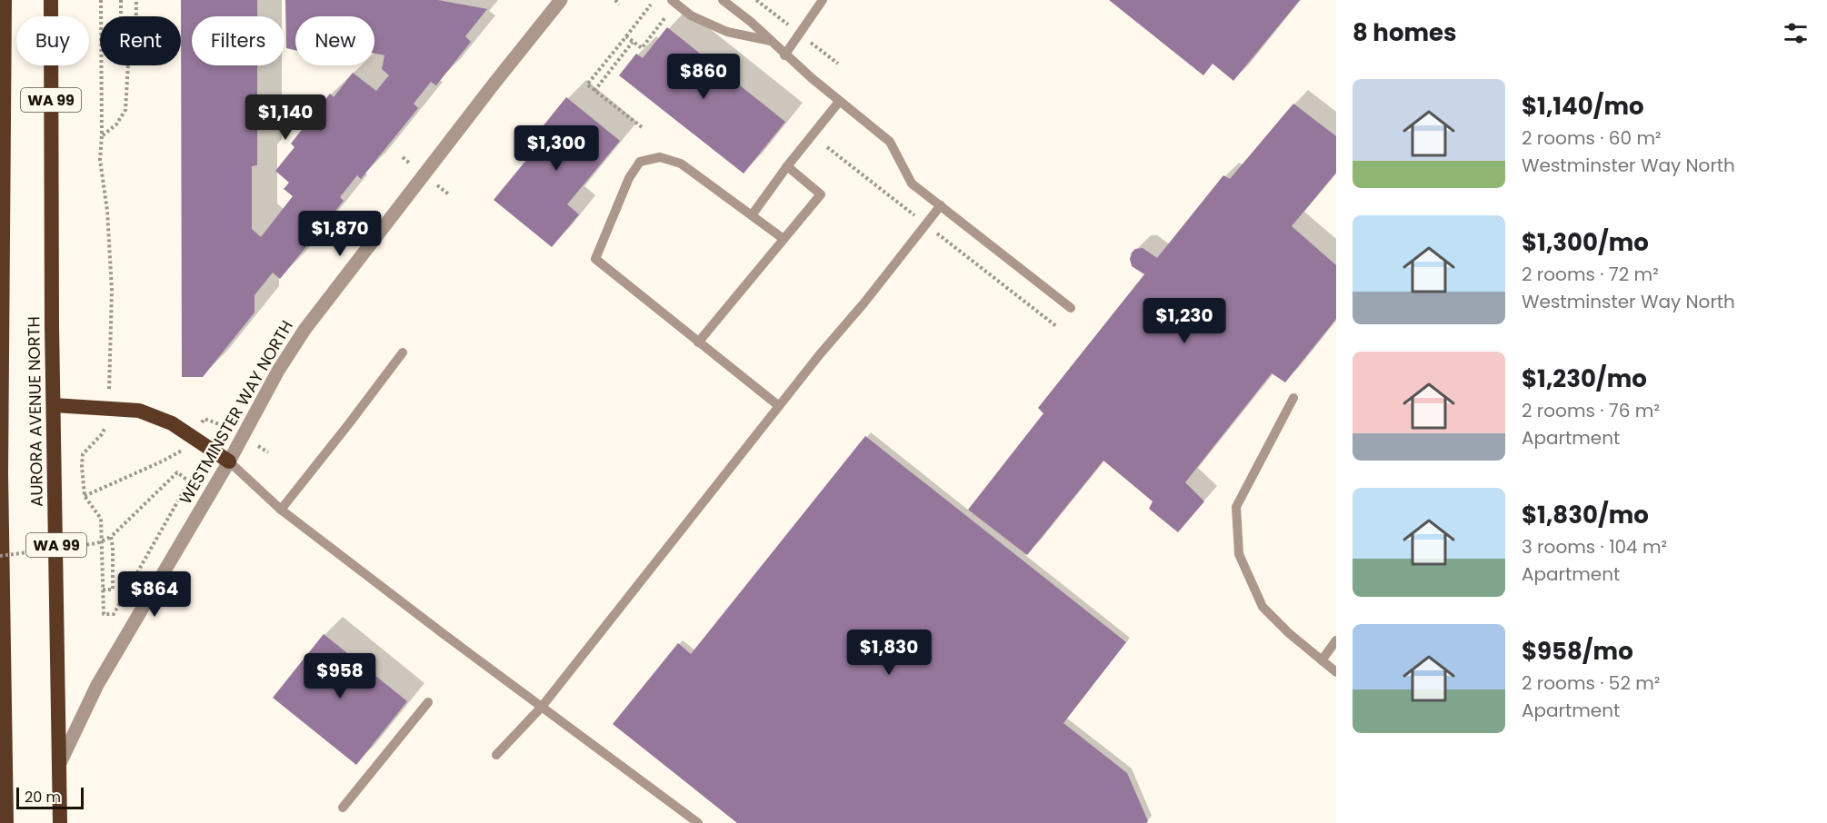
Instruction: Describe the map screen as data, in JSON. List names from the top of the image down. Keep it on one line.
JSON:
{"streets":{"highway":["WA 99","AURORA AVENUE NORTH"],"street":["WESTMINSTER WAY NORTH"]},"crossings":[["AURORA AVENUE NORTH","WESTMINSTER WAY NORTH"]],"scale_bar":"20 m","page":{"heading":"8 homes","chip":["Buy","Rent","Filters","New"],"price":["$860","$1,140","$1,300","$1,870","$1,230","$864","$1,830","$958"],"list":[{"name":"$1,140/mo","note":"2 rooms · 60 m² · Westminster Way North"},{"name":"$1,300/mo","note":"2 rooms · 72 m² · Westminster Way North"},{"name":"$1,230/mo","note":"2 rooms · 76 m² · Apartment"},{"name":"$1,830/mo","note":"3 rooms · 104 m² · Apartment"},{"name":"$958/mo","note":"2 rooms · 52 m² · Apartment"}],"scale":"20 m"}}
